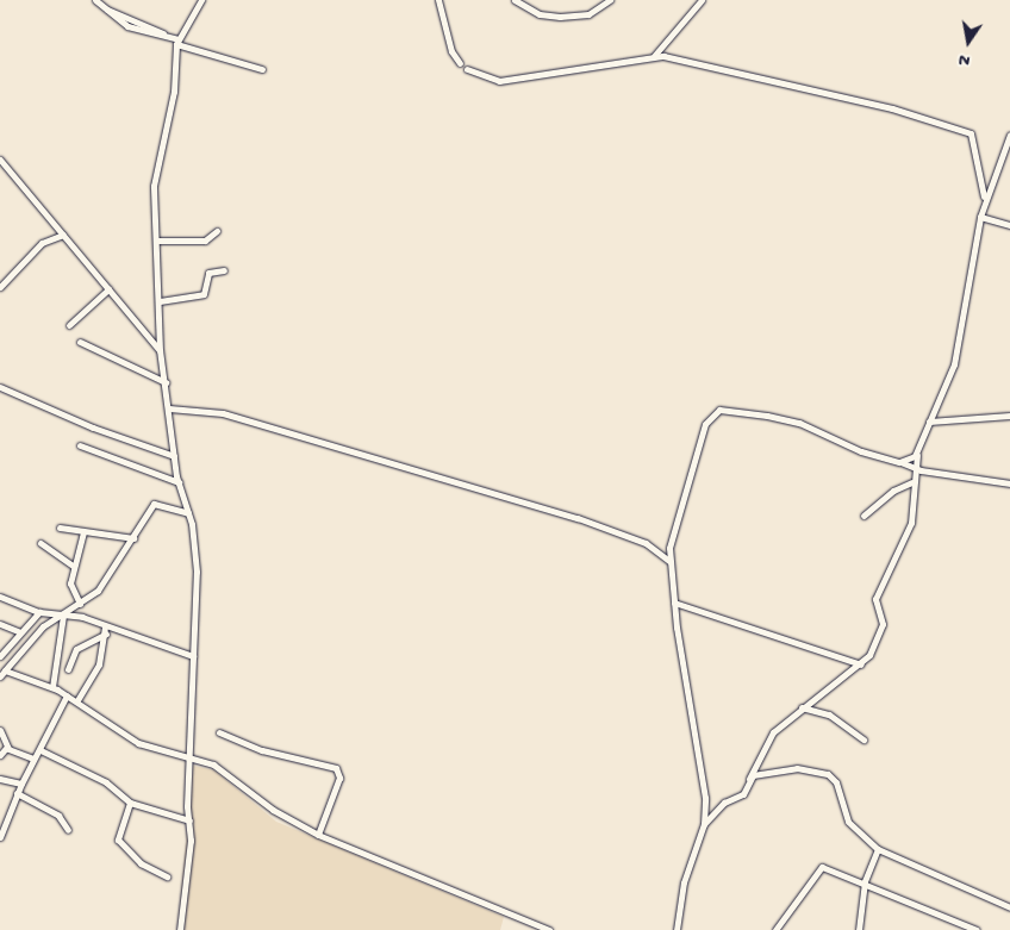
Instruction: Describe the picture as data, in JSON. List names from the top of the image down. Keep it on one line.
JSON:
{"north":"bottom"}
